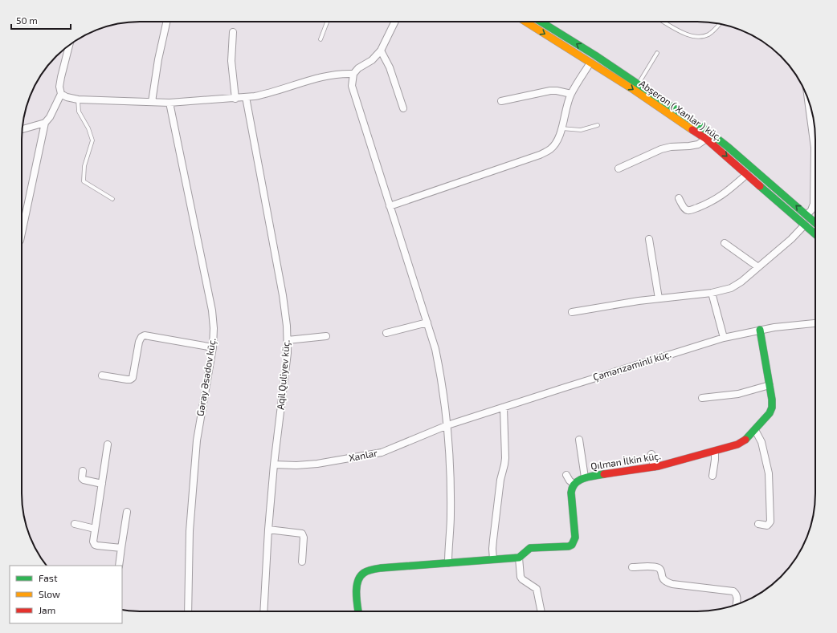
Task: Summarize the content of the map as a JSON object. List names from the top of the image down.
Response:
{
  "streets": {
    "main road": ["Abşeron ( Xanlar ) küç.", "Qılman İlkin küç."],
    "street": [
      "Çəmənzəminli küç.",
      "Aqil Quliyev küç.",
      "Gəray Əsədov küç.",
      "Xanlar"
    ]
  },
  "crossings": [
    ["Çəmənzəminli küç.", "Xanlar"],
    ["Çəmənzəminli küç.", "Qılman İlkin küç."],
    ["Aqil Quliyev küç.", "Xanlar"]
  ],
  "legend": ["Fast", "Slow", "Jam"],
  "scale_bar": "50 m"
}
